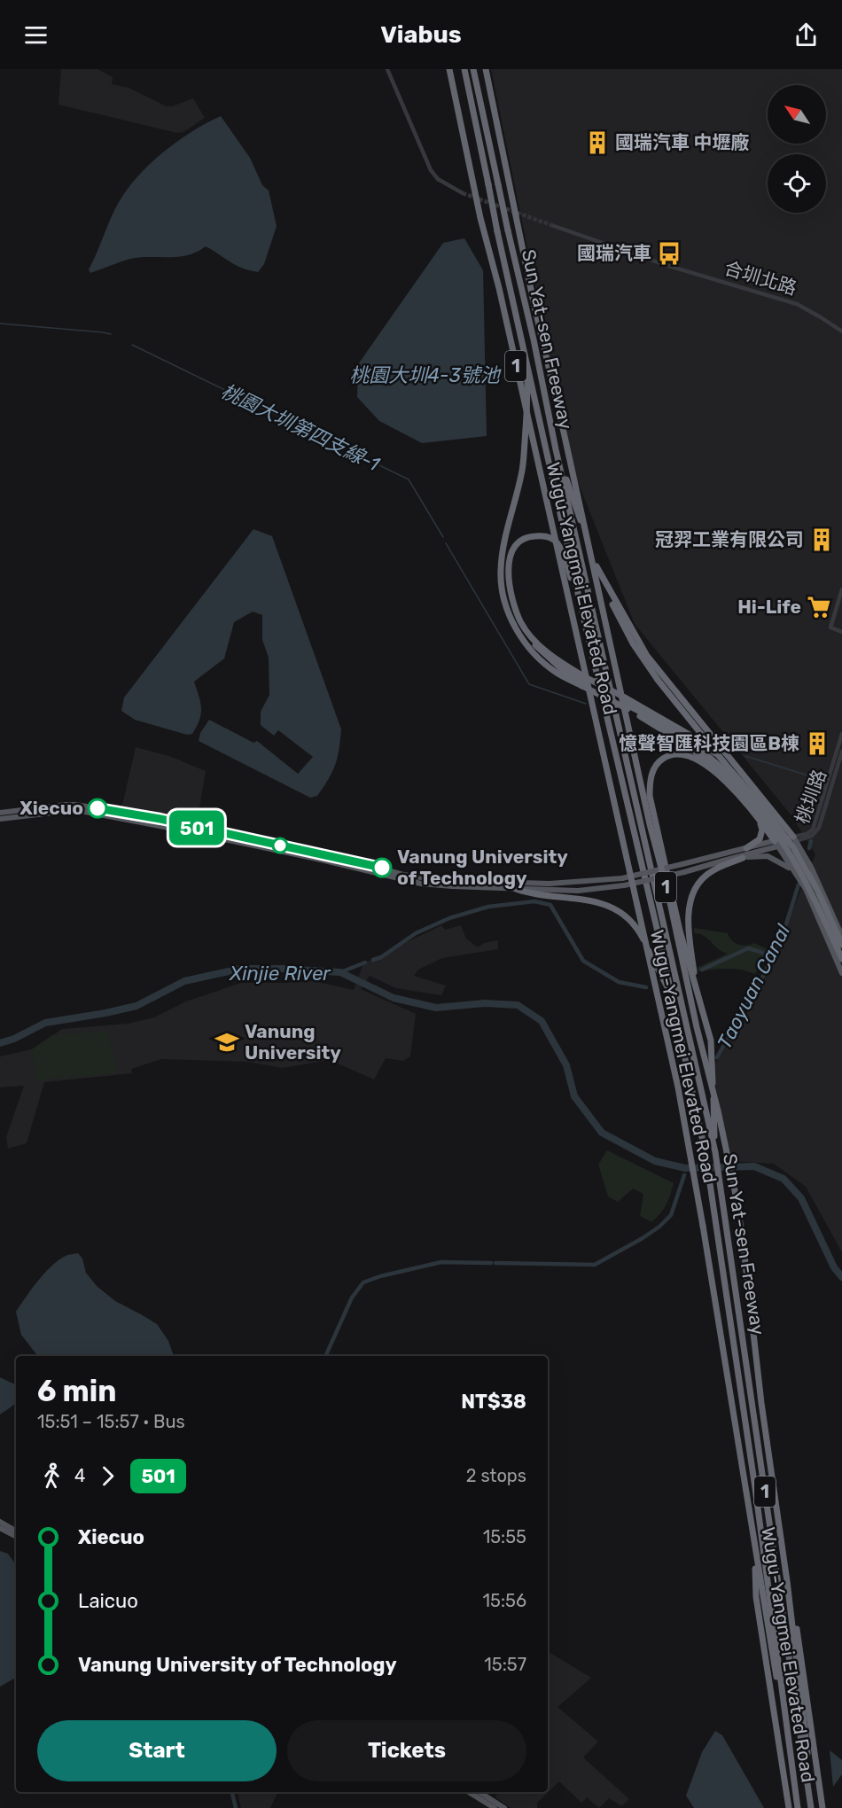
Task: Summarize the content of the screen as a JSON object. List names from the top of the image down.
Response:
{
  "streets": {
    "highway": ["Sun Yat-sen Freeway", "1", "Wugu-Yangmei Elevated Road"],
    "street": ["合圳北路", "桃圳路"]
  },
  "crossings": [
    ["Sun Yat-sen Freeway", "Wugu-Yangmei Elevated Road"]
  ],
  "water": [
    "桃園大圳4-3號池",
    "桃園大圳第四支線-1",
    "Xinjie River",
    "Taoyuan Canal"
  ],
  "places": {
    "building": ["國瑞汽車 中壢廠", "冠羿工業有限公司", "憶聲智匯科技園區B棟"],
    "bus stop": ["國瑞汽車"],
    "supermarket": ["Hi-Life"],
    "other": ["Xiecuo", "Vanung University of Technology"],
    "school or university": ["Vanung University"]
  },
  "lines": ["bus line 501"],
  "north": "top left",
  "page": {
    "header": "Viabus",
    "on_map": "501",
    "heading": ["6 min", "15:51 – 15:57 · Bus", "NT$38"],
    "legs": ["4", "501", "2 stops"],
    "list": [
      {
        "name": "Xiecuo",
        "value": "15:55"
      },
      {
        "name": "Laicuo",
        "value": "15:56"
      },
      {
        "name": "Vanung University of Technology",
        "value": "15:57"
      }
    ],
    "buttons": ["Start", "Tickets"]
  }
}
